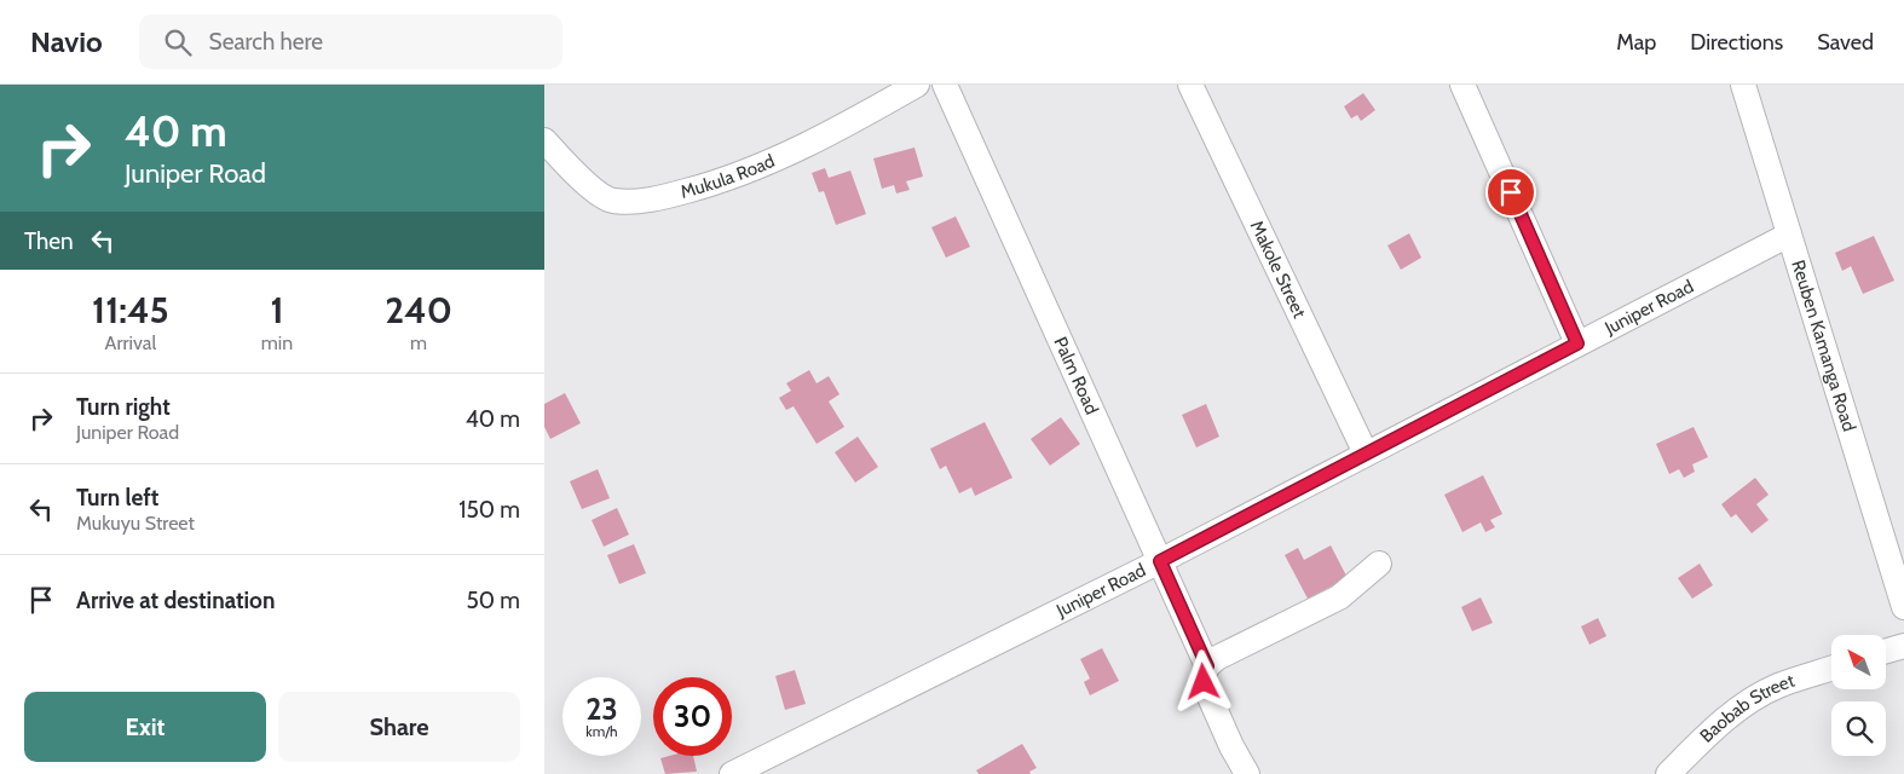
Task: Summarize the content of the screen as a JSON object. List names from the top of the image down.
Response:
{
  "streets": {
    "street": [
      "Mukula Road",
      "Makole Street",
      "Juniper Road",
      "Reuben Kamanga Road",
      "Palm Road",
      "Baobab Street"
    ]
  },
  "crossings": [
    ["Makole Street", "Juniper Road"],
    ["Juniper Road", "Reuben Kamanga Road"],
    ["Juniper Road", "Palm Road"]
  ],
  "north": "top left",
  "page": {
    "header": "Navio",
    "search": "Search here",
    "nav": ["Map", "Directions", "Saved"],
    "turn": ["40 m", "Juniper Road"],
    "then": "Then",
    "eta": [
      "11:45",
      "Arrival",
      "1",
      "min",
      "240",
      "m"
    ],
    "list": [
      {
        "name": "Turn right",
        "note": "Juniper Road",
        "value": "40 m"
      },
      {
        "name": "Turn left",
        "note": "Mukuyu Street",
        "value": "150 m"
      },
      {
        "name": "Arrive at destination",
        "value": "50 m"
      }
    ],
    "speed": "23 km/h",
    "limit": "30",
    "buttons": ["Exit", "Share"]
  }
}
